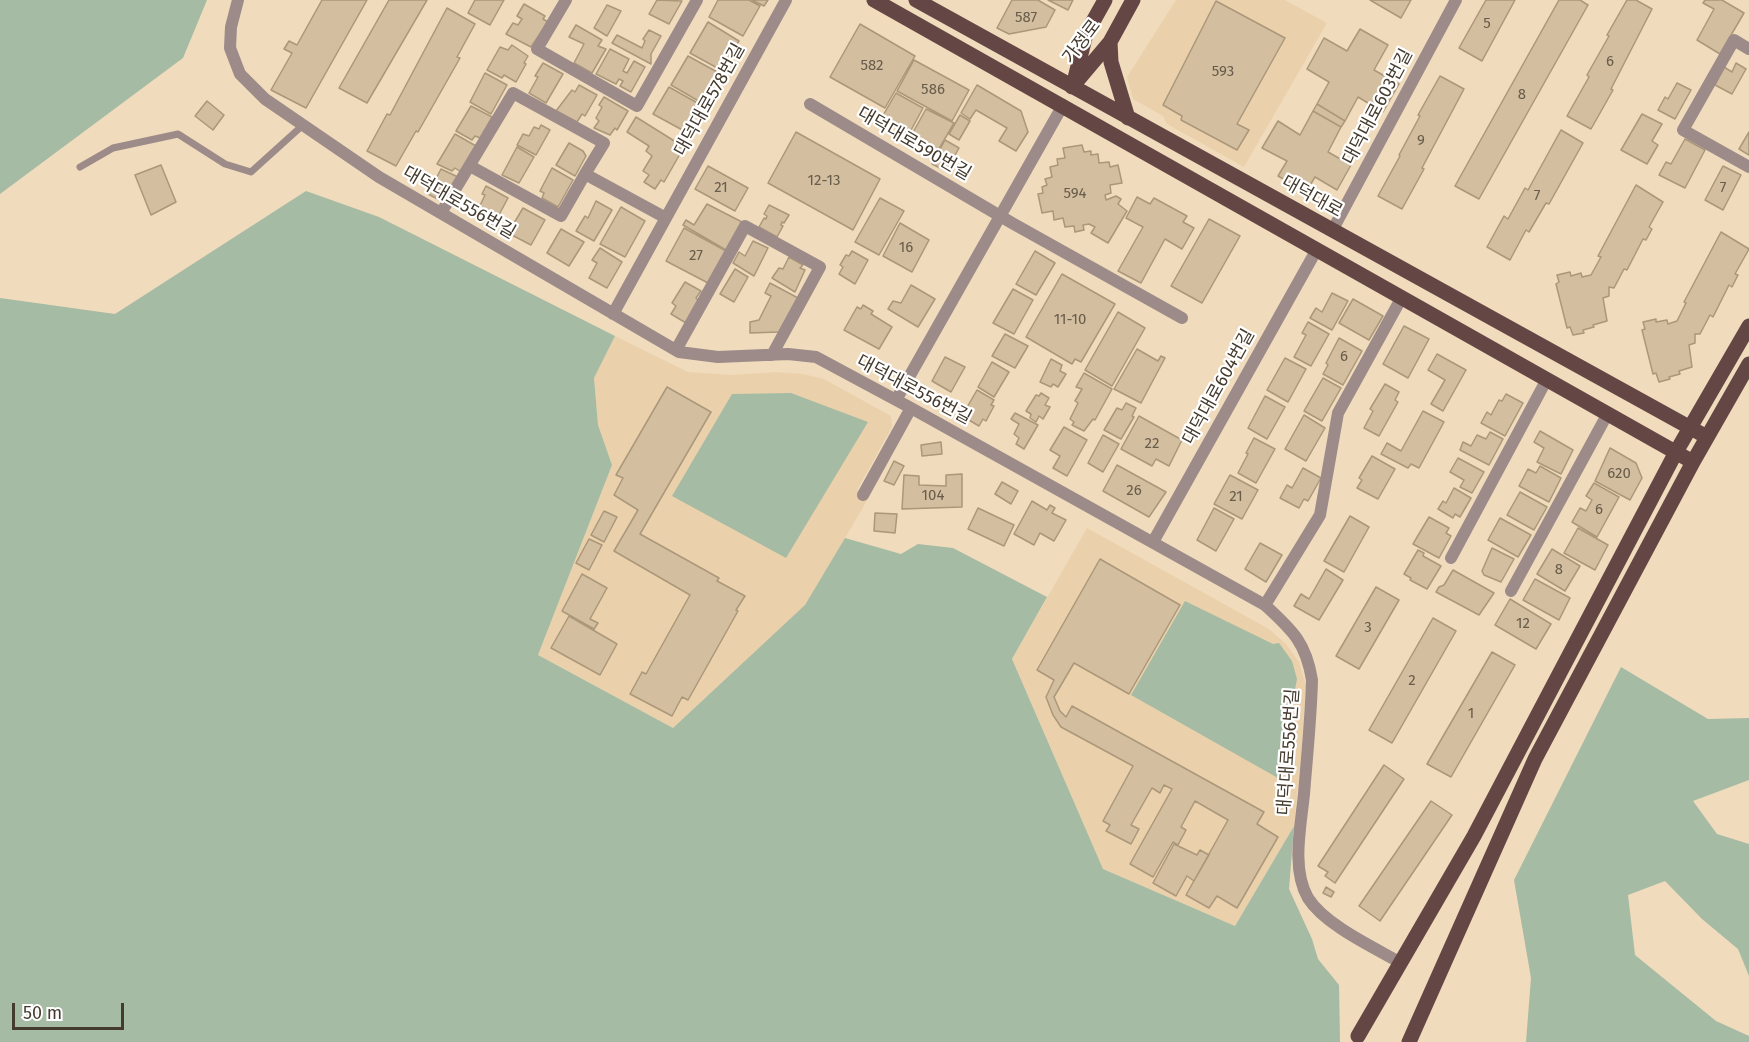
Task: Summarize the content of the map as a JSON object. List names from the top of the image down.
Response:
{
  "streets": {
    "main road": ["가정로", "대덕대로"],
    "street": [
      "대덕대로578번길",
      "대덕대로603번길",
      "대덕대로590번길",
      "대덕대로556번길",
      "대덕대로604번길"
    ]
  },
  "crossings": [
    ["가정로", "대덕대로"],
    ["대덕대로578번길", "대덕대로556번길"],
    ["대덕대로603번길", "대덕대로"],
    ["대덕대로556번길", "대덕대로604번길"]
  ],
  "house_numbers": [
    "587",
    "5",
    "6",
    "582",
    "593",
    "586",
    "8",
    "9",
    "12-13",
    "21",
    "7",
    "594",
    "7",
    "16",
    "27",
    "11-10",
    "6",
    "22",
    "620",
    "26",
    "104",
    "21",
    "6",
    "8",
    "12",
    "3",
    "2",
    "1"
  ],
  "scale_bar": "50 m"
}
